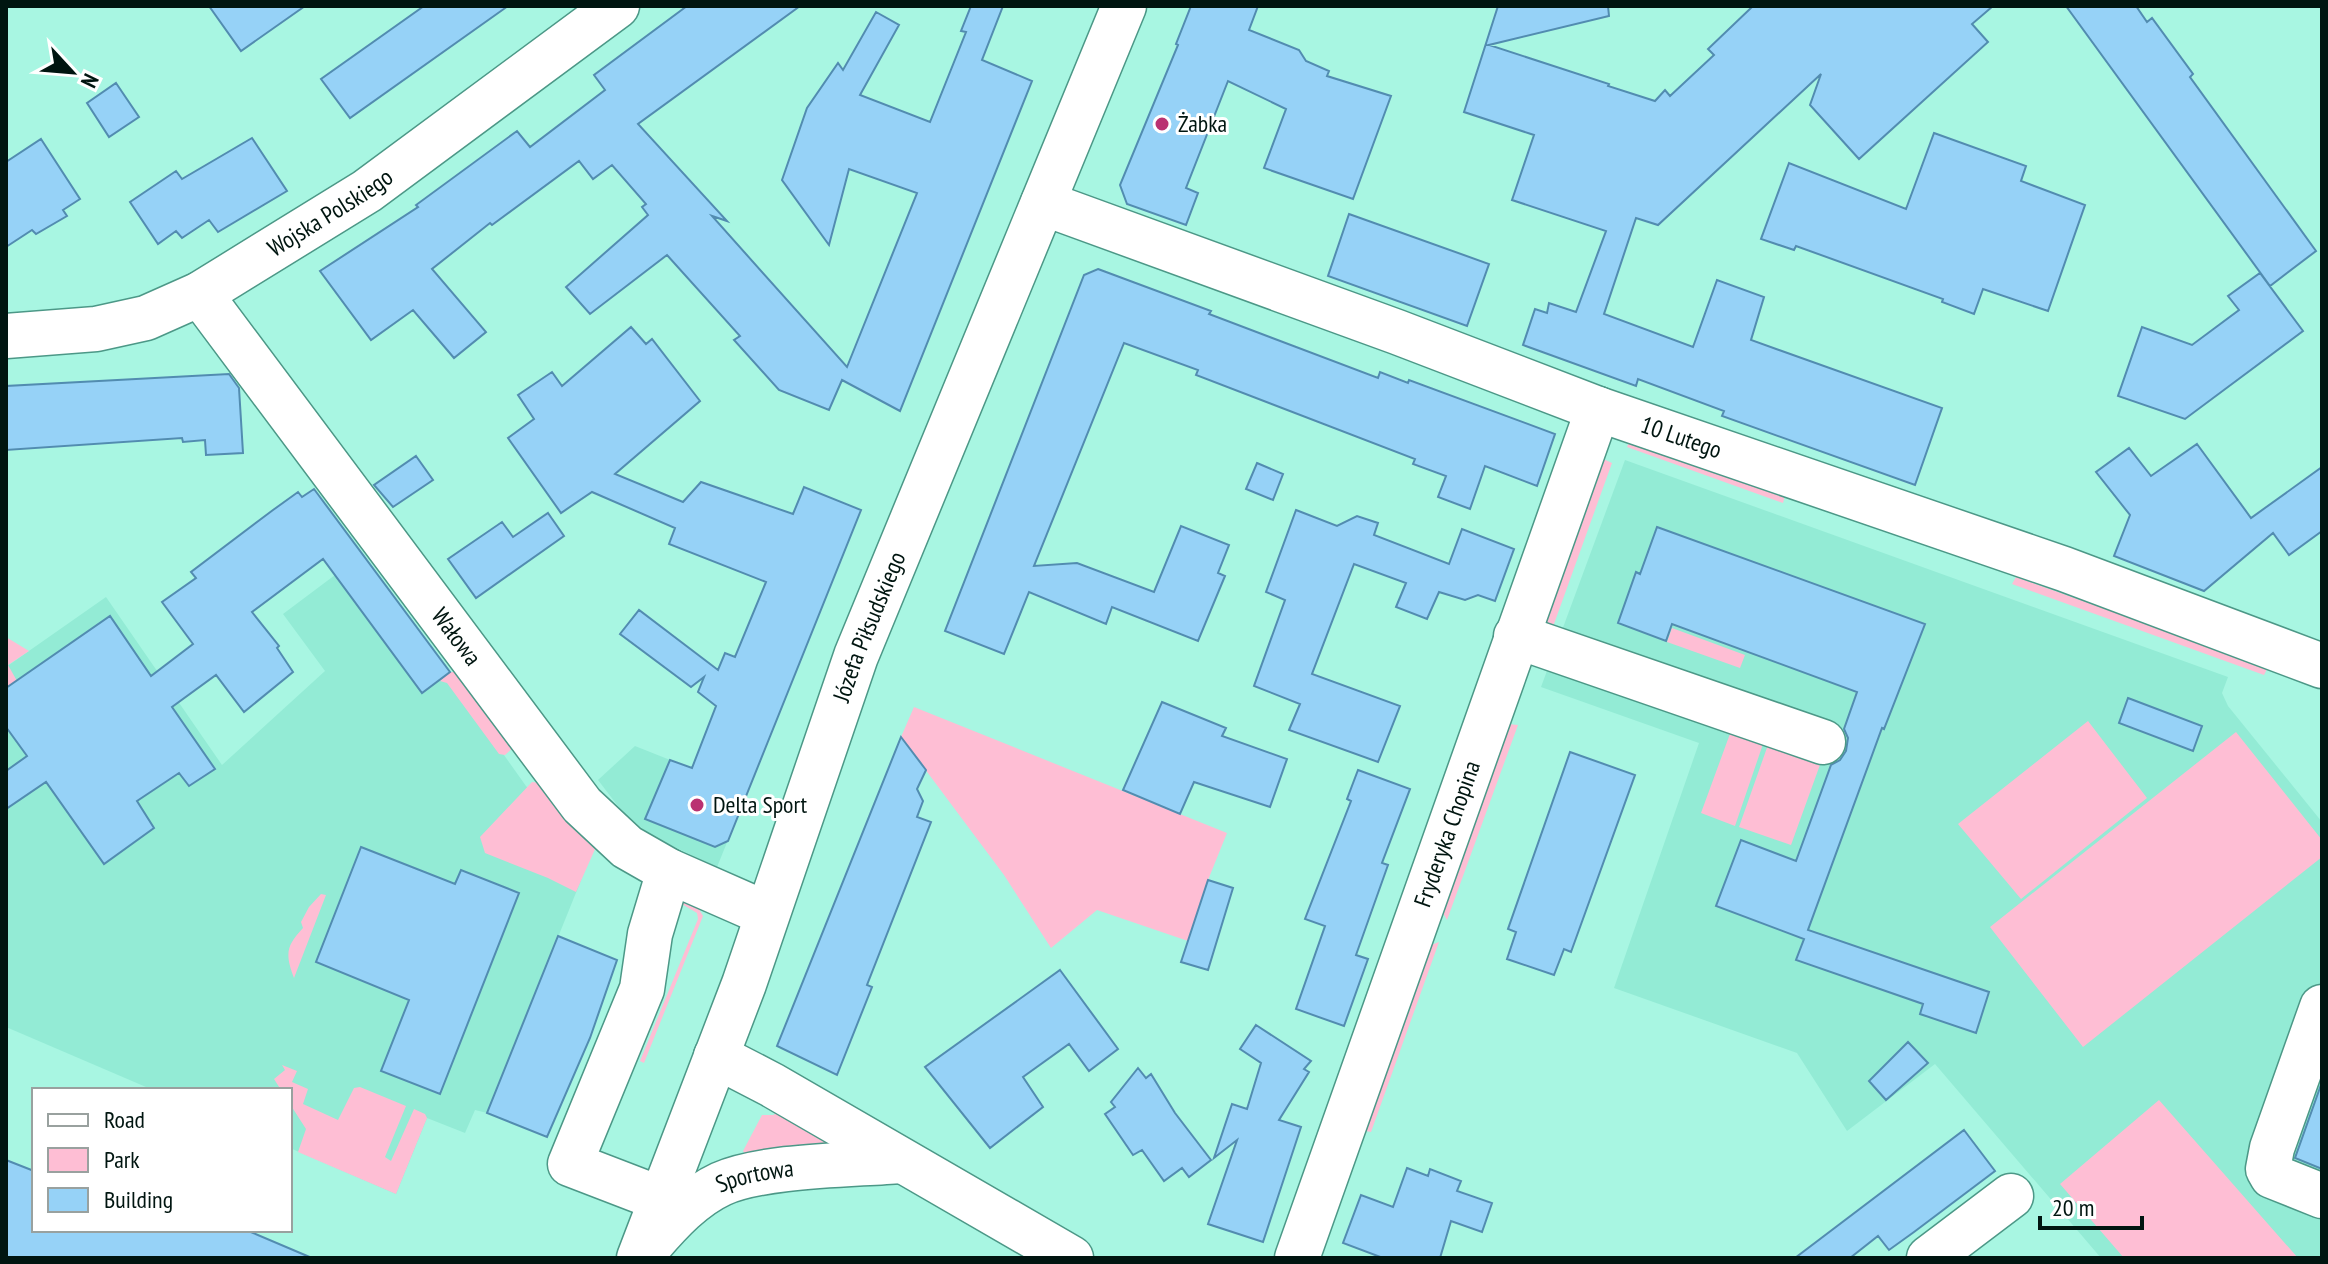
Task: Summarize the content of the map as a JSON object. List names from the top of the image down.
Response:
{
  "streets": {
    "street": [
      "Wojska Polskiego",
      "10 Lutego",
      "Józefa Piłsudskiego",
      "Wałowa",
      "Fryderyka Chopina",
      "Sportowa"
    ]
  },
  "crossings": [
    ["Wojska Polskiego", "Wałowa"],
    ["10 Lutego", "Józefa Piłsudskiego"],
    ["10 Lutego", "Fryderyka Chopina"],
    ["Józefa Piłsudskiego", "Wałowa"],
    ["Józefa Piłsudskiego", "Sportowa"]
  ],
  "places": ["Żabka", "Delta Sport"],
  "legend": ["Road", "Park", "Building"],
  "scale_bar": "20 m",
  "north": "bottom right"
}
